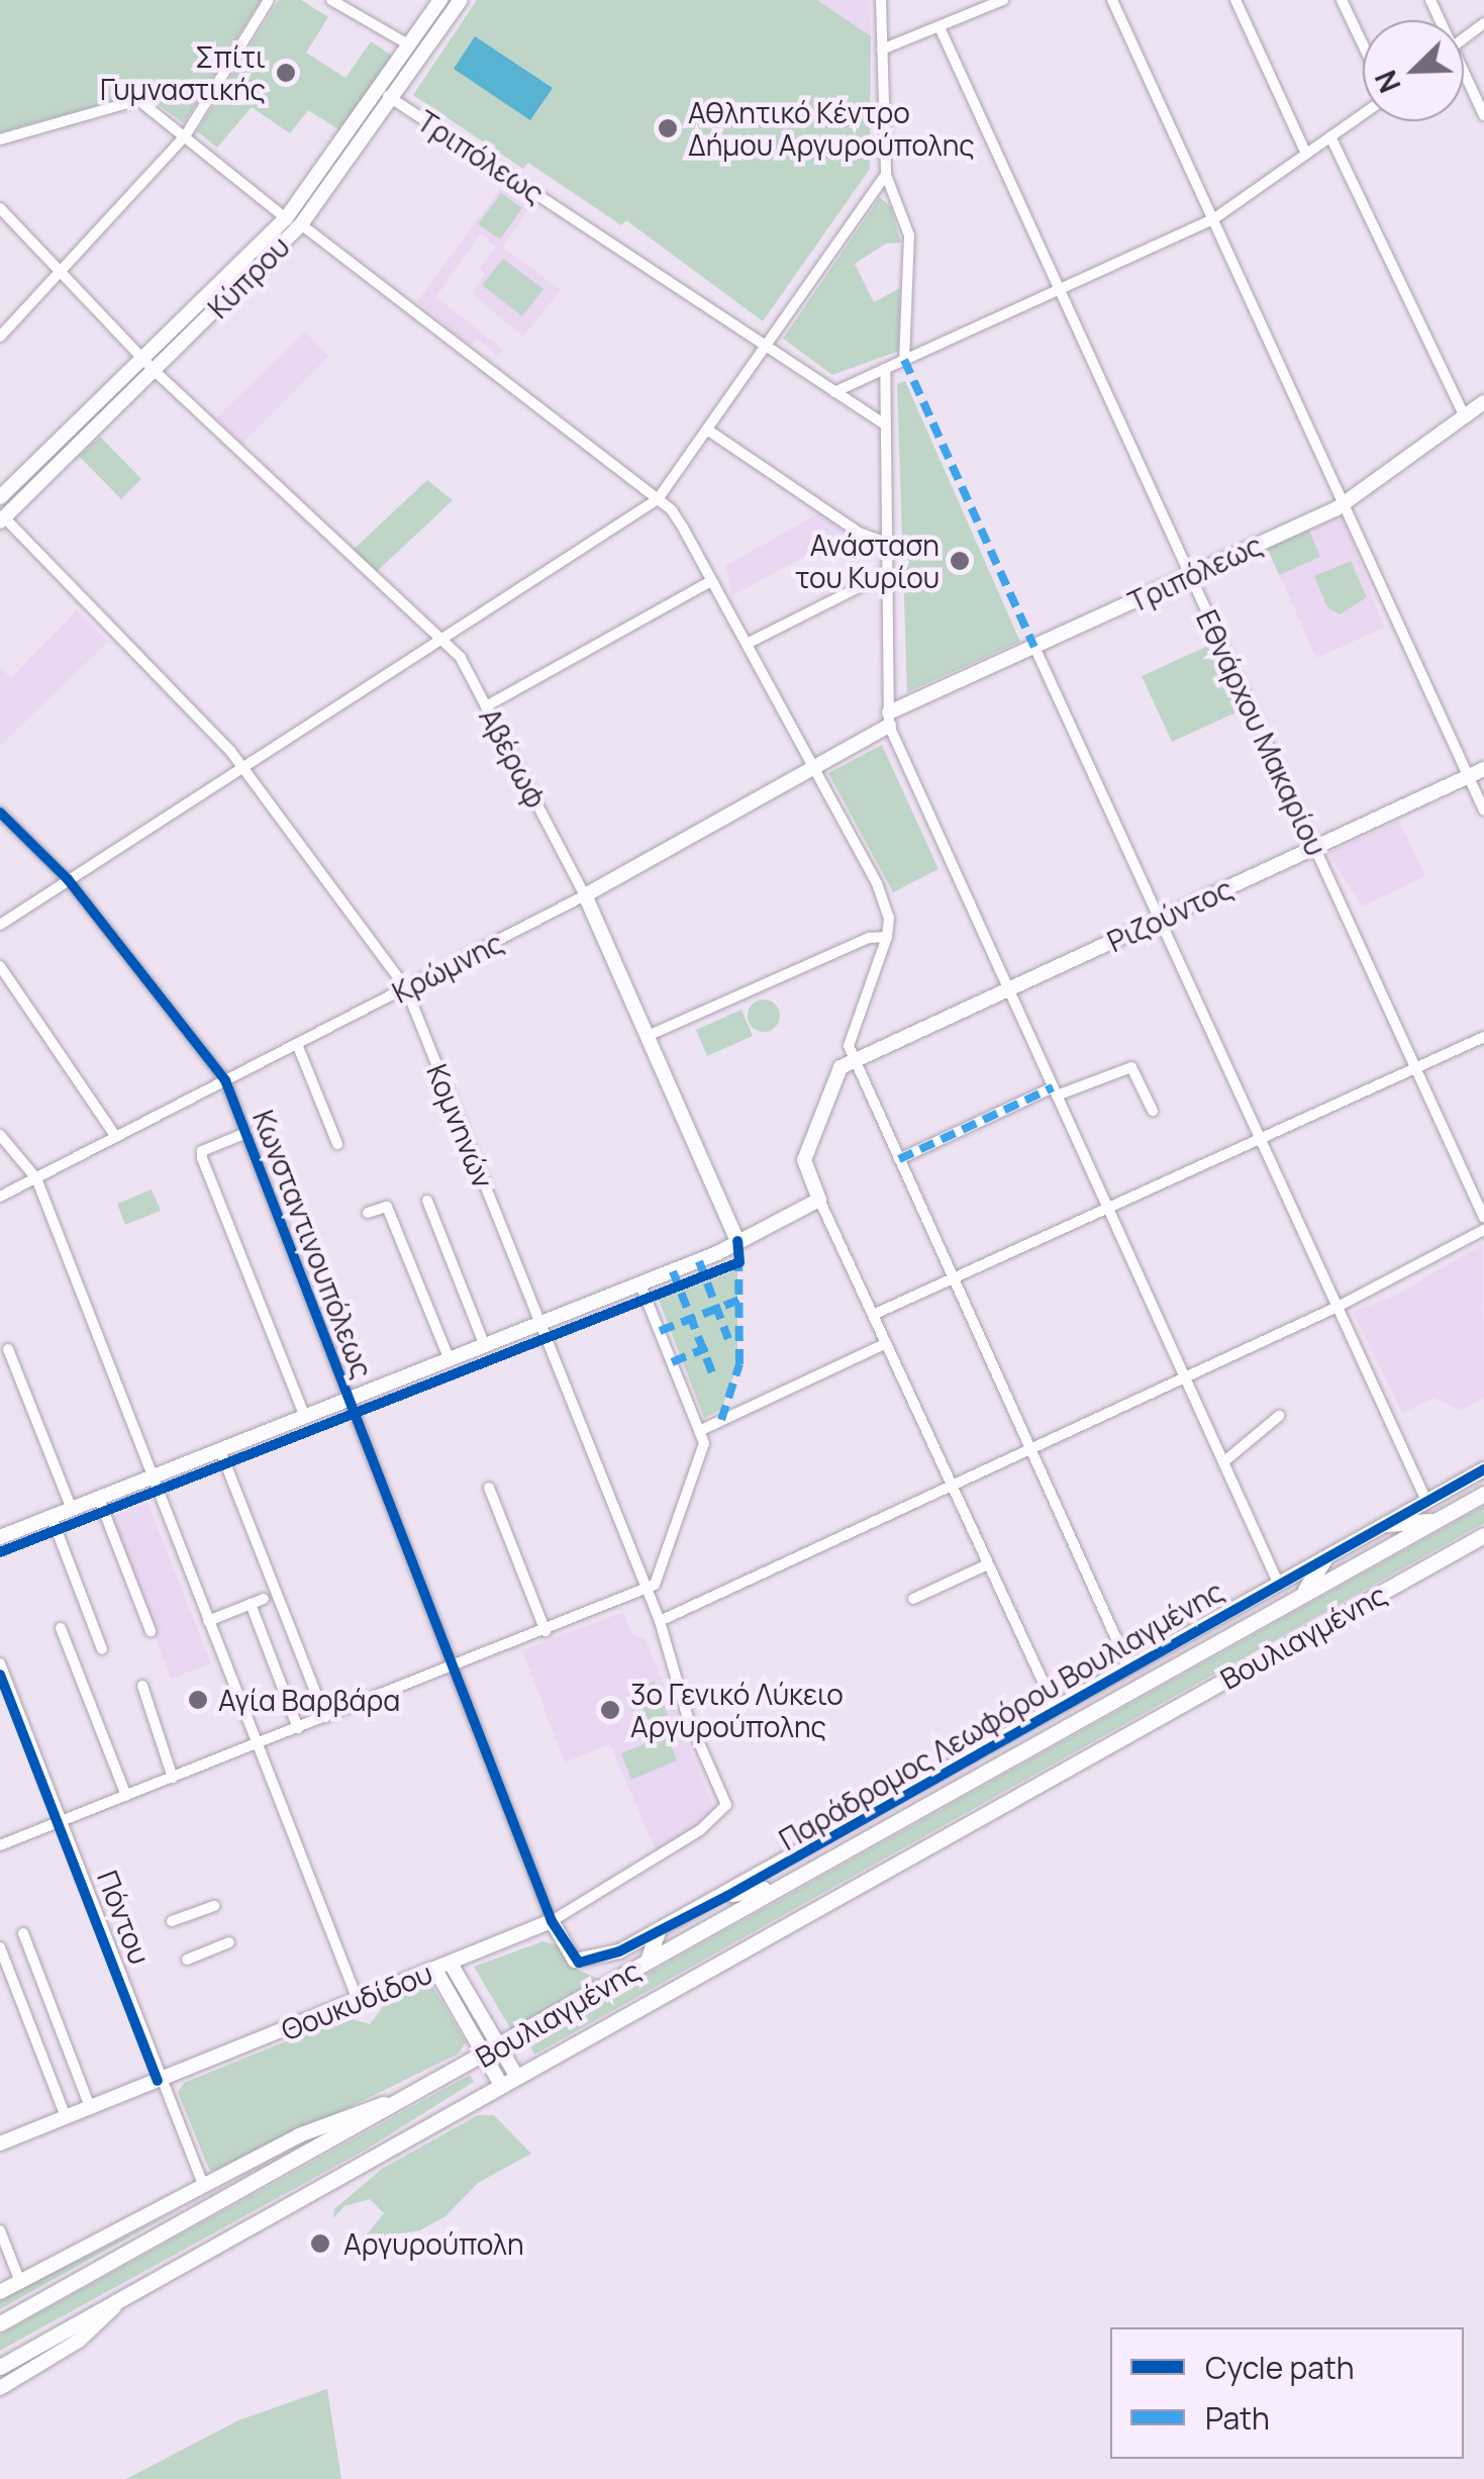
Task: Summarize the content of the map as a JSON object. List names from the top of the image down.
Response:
{
  "streets": {
    "main road": ["Βουλιαγμένης"],
    "street": [
      "Τριπόλεως",
      "Κύπρου",
      "Εθνάρχου Μακαρίου",
      "Αβέρωφ",
      "Ριζούντος",
      "Κρώμνης",
      "Κομνηνών",
      "Κωνσταντινουπόλεως",
      "Παράδρομος Λεωφόρου Βουλιαγμένης",
      "Πόντου",
      "Θουκυδίδου"
    ]
  },
  "crossings": [
    ["Τριπόλεως", "Κύπρου"],
    ["Τριπόλεως", "Εθνάρχου Μακαρίου"],
    ["Τριπόλεως", "Κρώμνης"],
    ["Κύπρου", "Αβέρωφ"],
    ["Κύπρου", "Κομνηνών"],
    ["Εθνάρχου Μακαρίου", "Ριζούντος"],
    ["Αβέρωφ", "Κρώμνης"],
    ["Κρώμνης", "Κομνηνών"],
    ["Κρώμνης", "Κωνσταντινουπόλεως"],
    ["Κομνηνών", "Θουκυδίδου"],
    ["Κωνσταντινουπόλεως", "Παράδρομος Λεωφόρου Βουλιαγμένης"],
    ["Κωνσταντινουπόλεως", "Θουκυδίδου"],
    ["Παράδρομος Λεωφόρου Βουλιαγμένης", "Θουκυδίδου"],
    ["Πόντου", "Θουκυδίδου"]
  ],
  "places": [
    "Σπίτι Γυμναστικής",
    "Αθλητικό Κέντρο Δήμου Αργυρούπολης",
    "Ανάσταση του Κυρίου",
    "Αγία Βαρβάρα",
    "3ο Γενικό Λύκειο Αργυρούπολης",
    "Αργυρούπολη"
  ],
  "legend": ["Cycle path", "Path"],
  "north": "bottom left"
}
